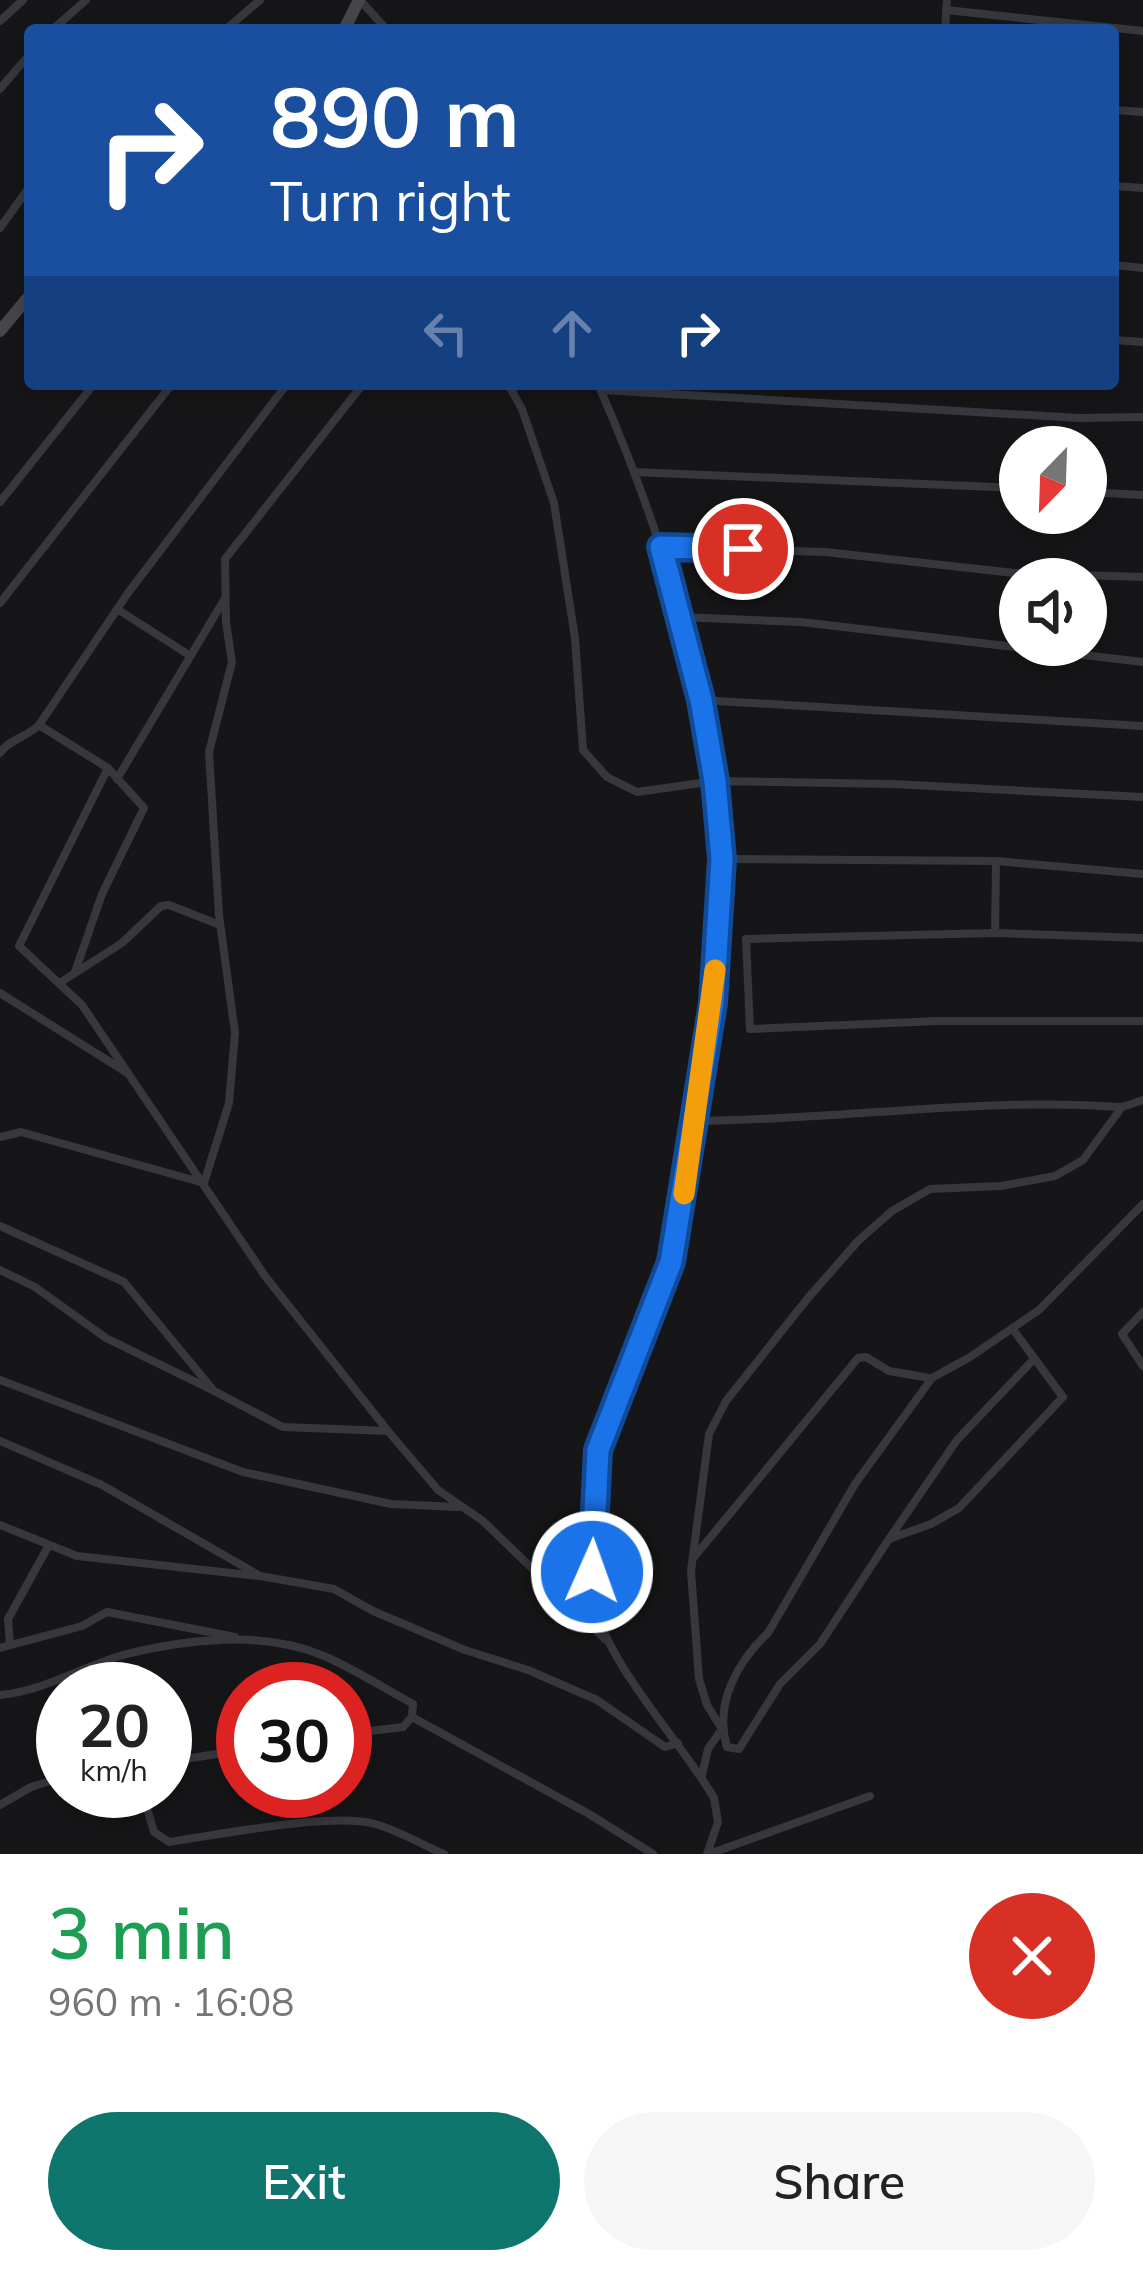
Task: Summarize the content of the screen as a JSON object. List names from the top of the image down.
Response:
{
  "north": "bottom left",
  "page": {
    "turn": ["890 m", "Turn right"],
    "speed": "20 km/h",
    "limit": "30",
    "heading": ["3 min", "960 m · 16:08"],
    "buttons": ["Exit", "Share"]
  }
}
